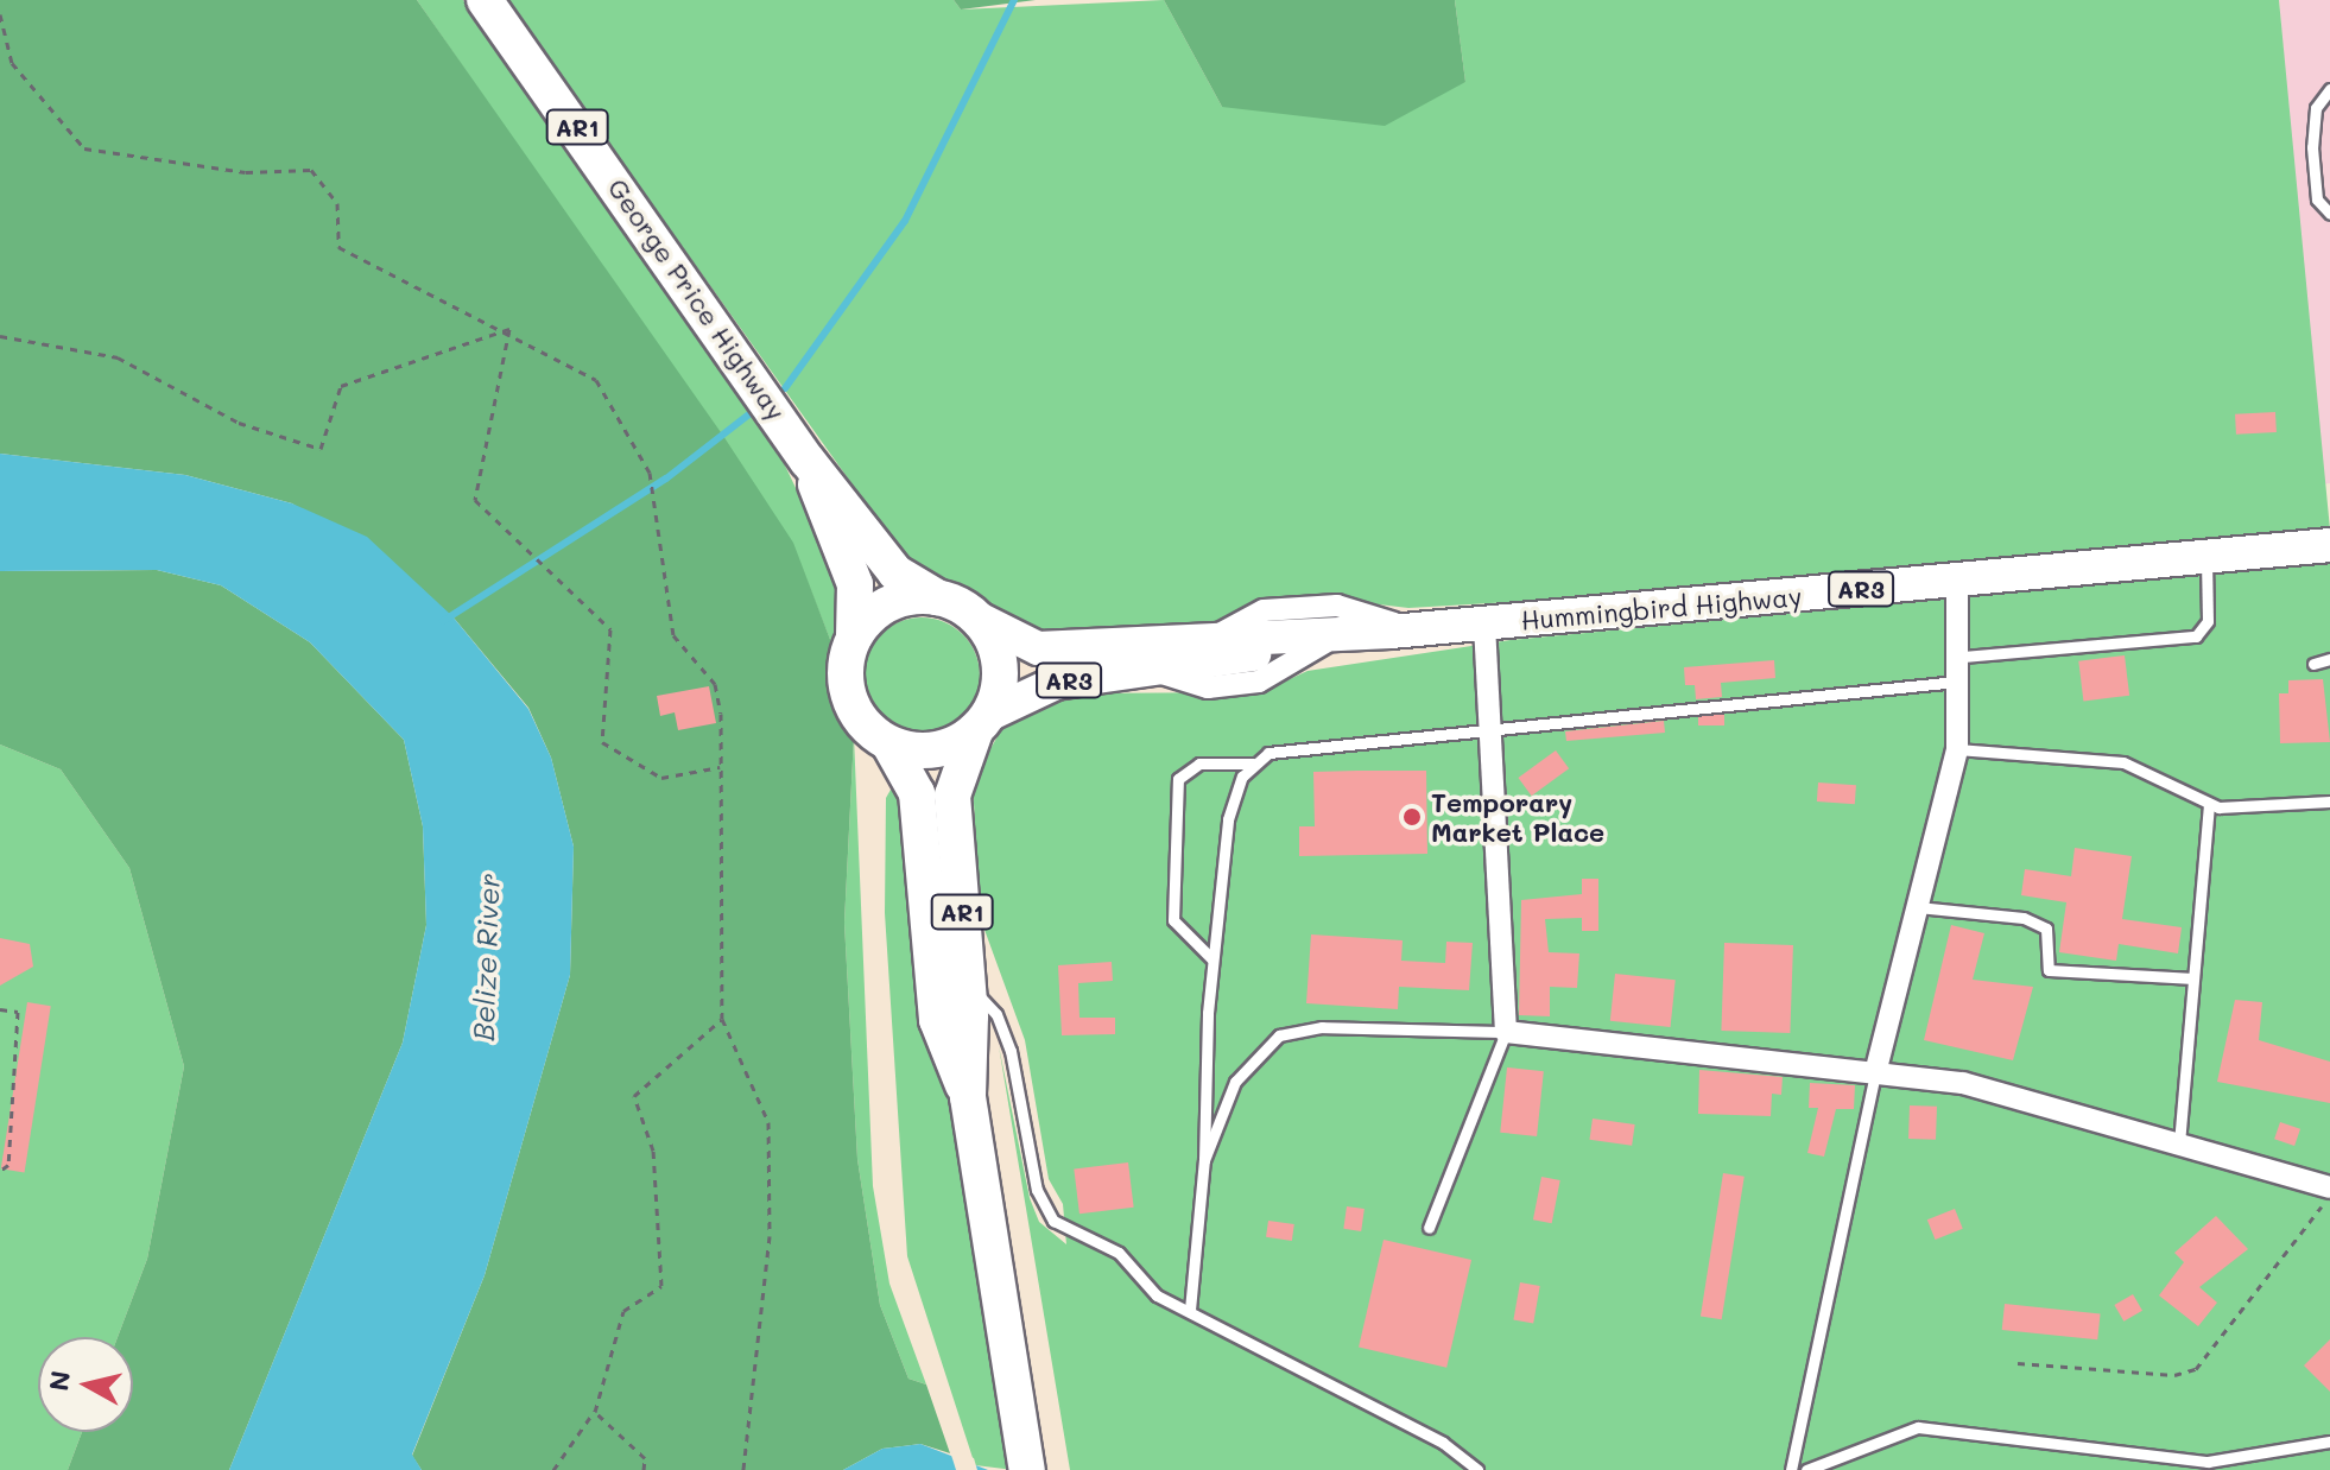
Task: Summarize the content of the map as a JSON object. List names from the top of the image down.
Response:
{
  "streets": {
    "highway": ["AR1", "George Price Highway"],
    "main road": ["AR3", "Hummingbird Highway"]
  },
  "crossings": [
    ["AR1", "George Price Highway"],
    ["AR1", "Hummingbird Highway"],
    ["George Price Highway", "Hummingbird Highway"]
  ],
  "water": ["Belize River"],
  "places": ["Temporary Market Place"],
  "north": "left"
}
